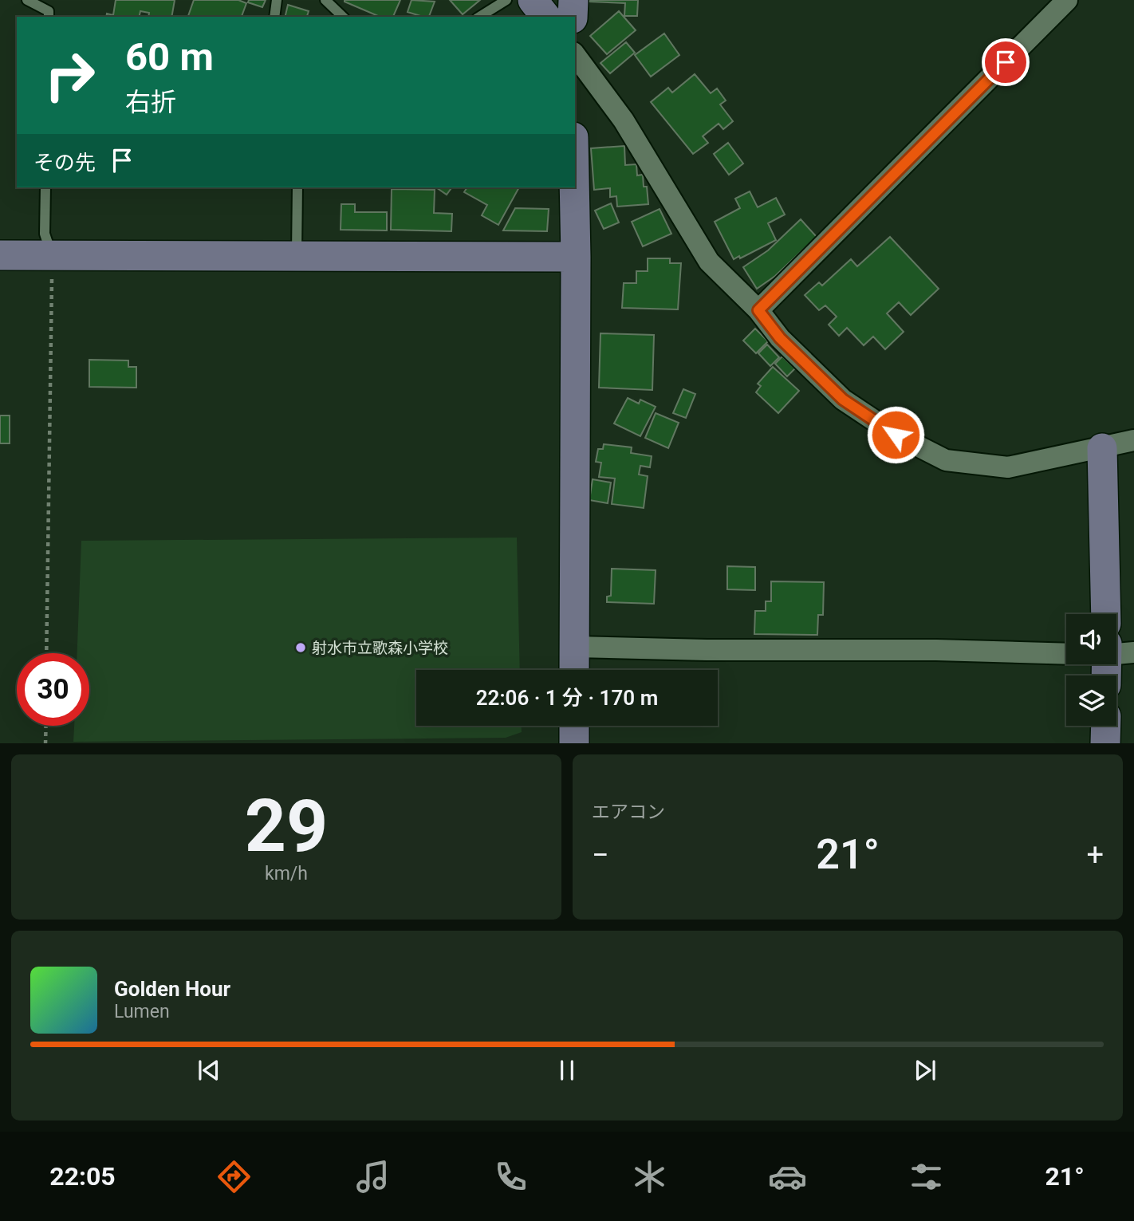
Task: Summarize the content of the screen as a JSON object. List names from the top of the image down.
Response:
{
  "places": ["射水市立歌森小学校"],
  "page": {
    "turn": ["60 m", "右折"],
    "then": "その先",
    "limit": "30",
    "trip": "22:06 · 1 分 · 170 m",
    "tile": [
      ["29", "km/h"],
      "エアコン"
    ],
    "heat": ["−", "21°", "+"],
    "song": ["Golden Hour", "Lumen"],
    "tabs": ["22:05", "21°"]
  }
}
